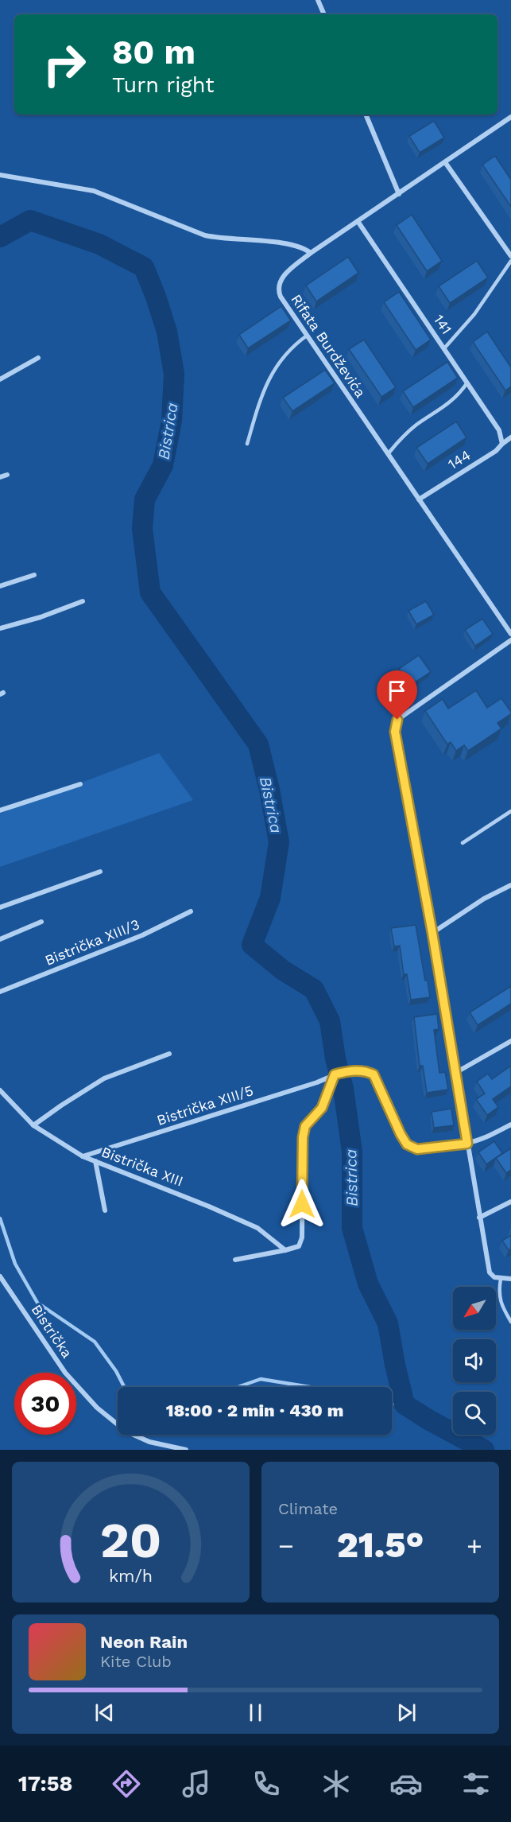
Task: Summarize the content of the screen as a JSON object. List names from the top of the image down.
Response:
{
  "streets": {
    "street": [
      "141",
      "Rifata Burdževića",
      "144",
      "Bistrička XIII/3",
      "Bistrička XIII/5",
      "Bistrička XIII",
      "Bistrička"
    ]
  },
  "crossings": [
    ["141", "Rifata Burdževića"],
    ["141", "144"],
    ["Rifata Burdževića", "144"],
    ["Bistrička XIII/5", "Bistrička XIII"]
  ],
  "water": ["Bistrica"],
  "north": "bottom left",
  "page": {
    "turn": ["80 m", "Turn right"],
    "limit": "30",
    "trip": "18:00 · 2 min · 430 m",
    "tile": "Climate",
    "heat": ["−", "21.5°", "+"],
    "song": ["Neon Rain", "Kite Club"],
    "tabs": "17:58",
    "gauge": ["20", "km/h"]
  }
}
